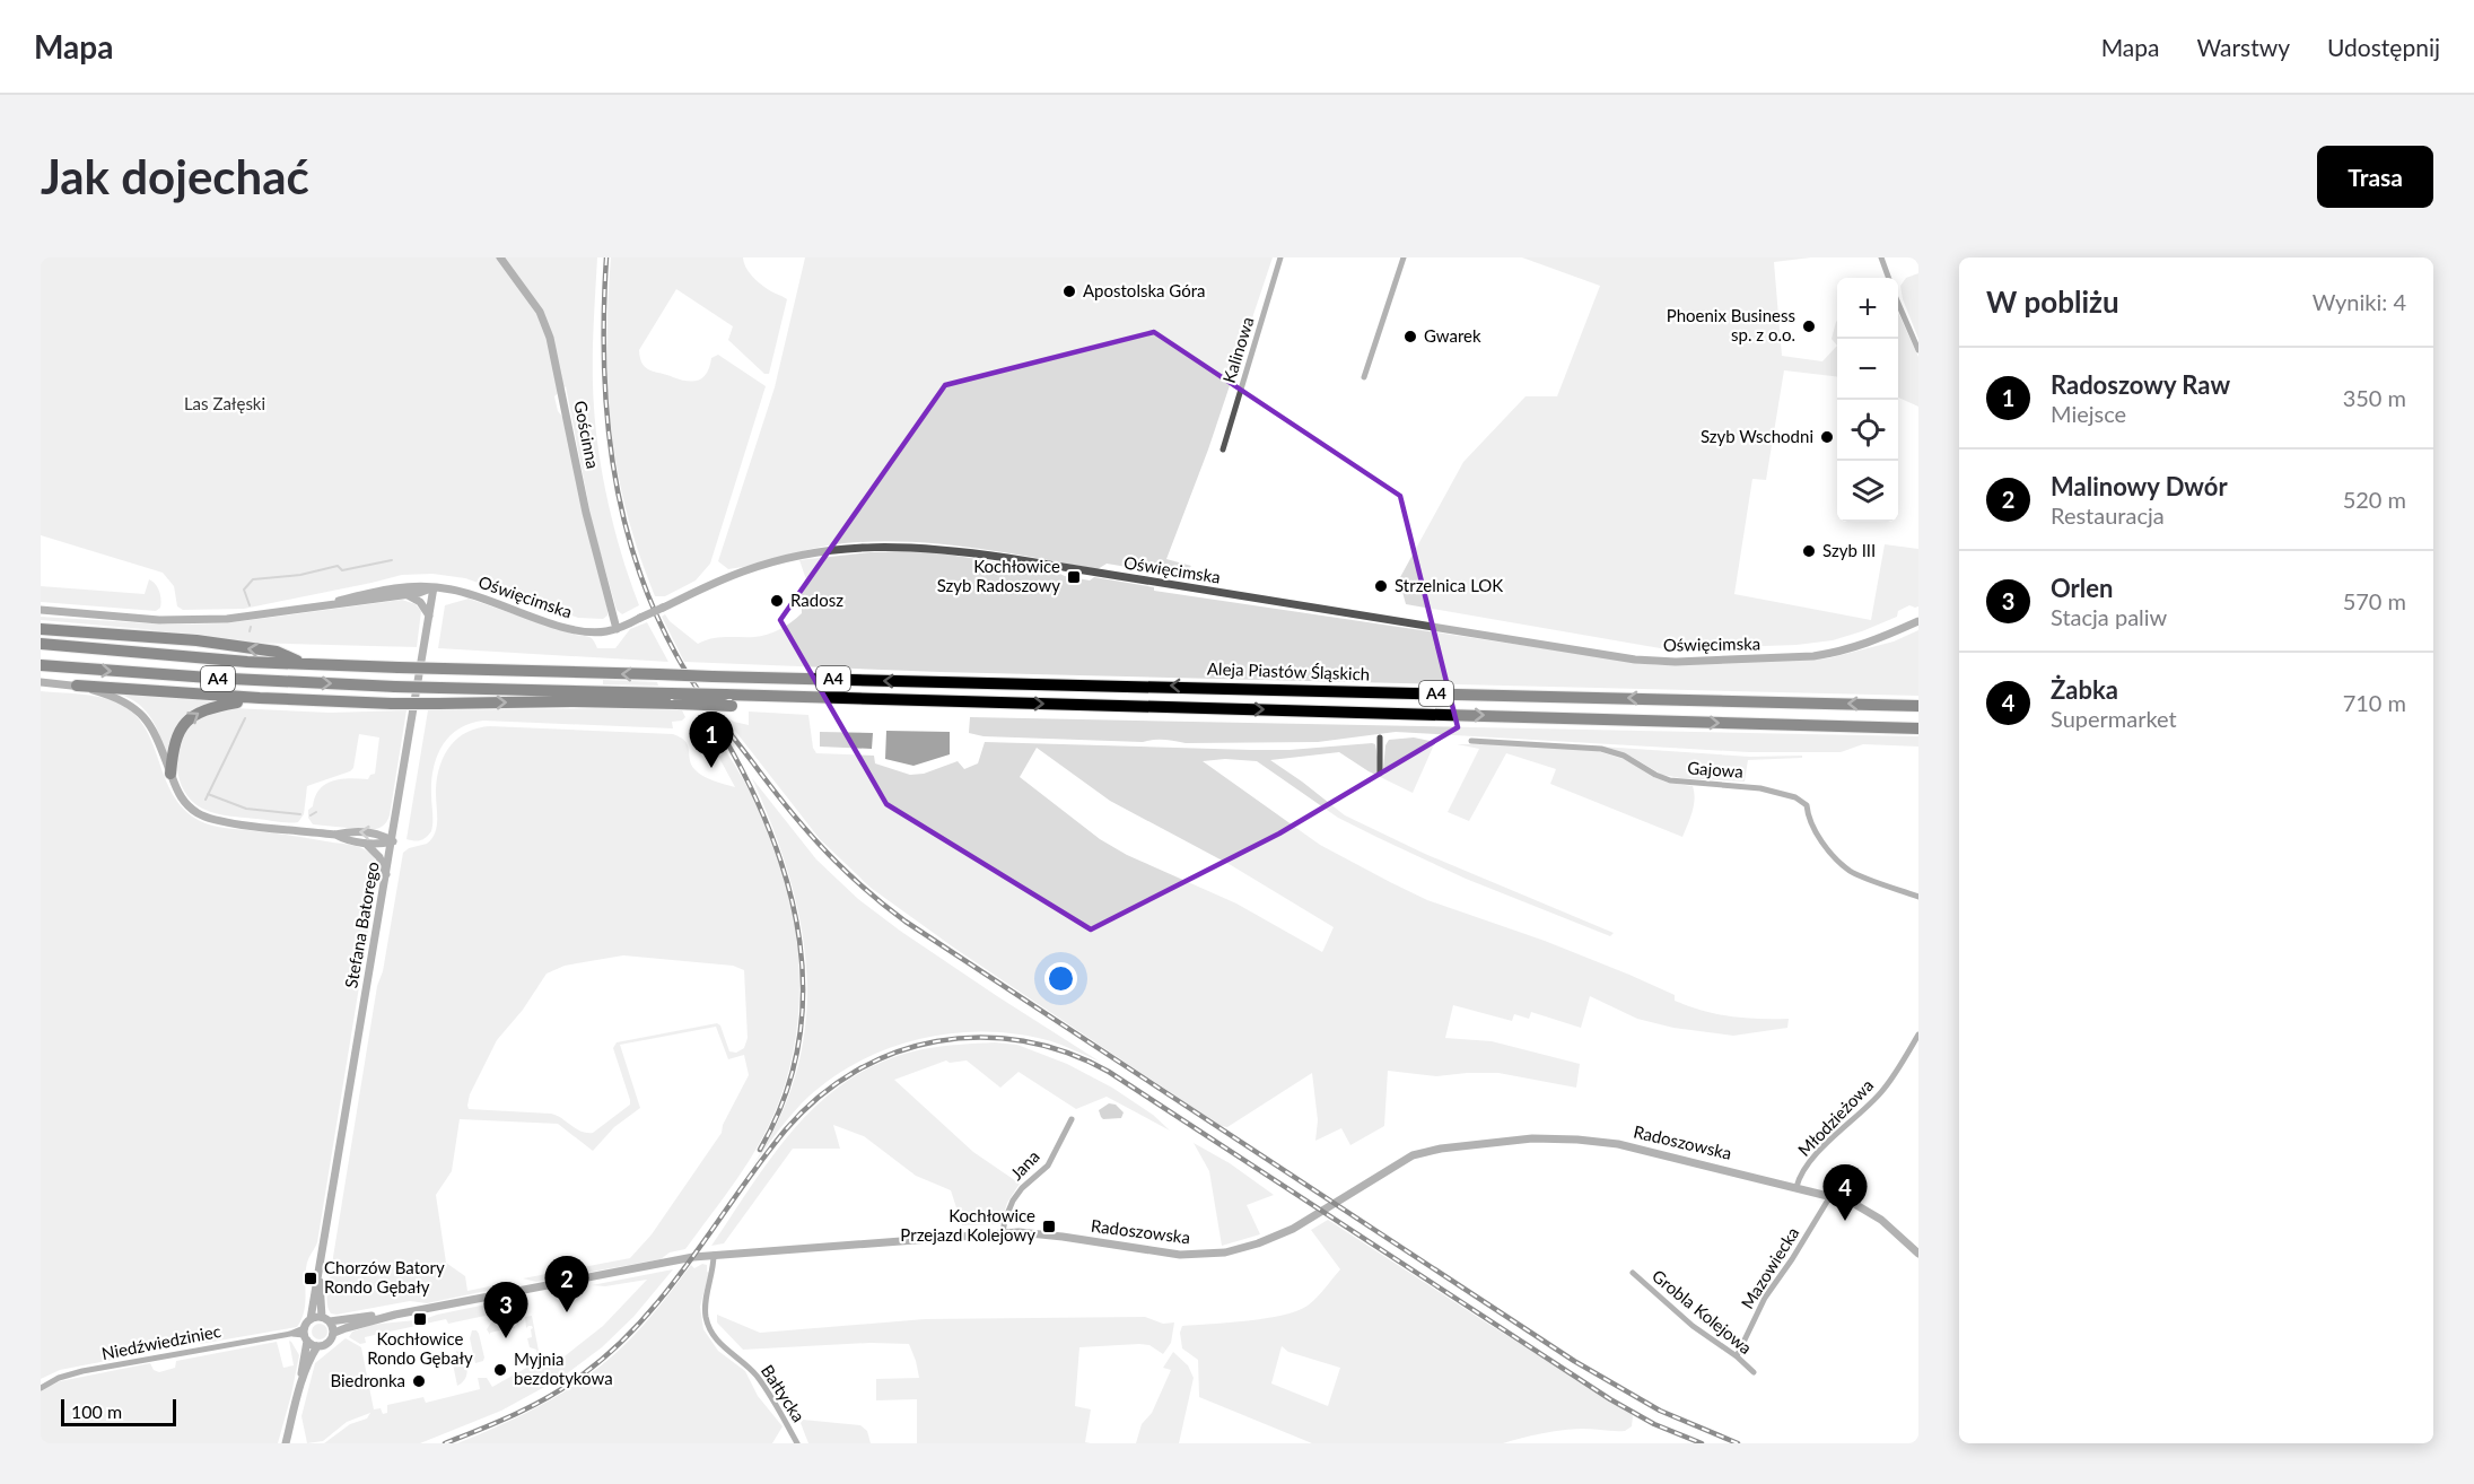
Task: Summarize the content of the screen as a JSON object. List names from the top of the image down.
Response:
{
  "streets": {
    "highway": ["Aleja Piastów Śląskich", "A4"],
    "street": [
      "Kalinowa",
      "Gościnna",
      "Oświęcimska",
      "Gajowa",
      "Stefana Batorego",
      "Młodzieżowa",
      "Radoszowska",
      "Jana",
      "Mazowiecka",
      "Grobla Kolejowa",
      "Niedźwiedziniec",
      "Bałtycka"
    ]
  },
  "crossings": [
    ["Gościnna", "Oświęcimska"],
    ["Oświęcimska", "Stefana Batorego"],
    ["Aleja Piastów Śląskich", "A4"],
    ["Stefana Batorego", "Radoszowska"],
    ["Stefana Batorego", "Niedźwiedziniec"],
    ["Młodzieżowa", "Radoszowska"],
    ["Radoszowska", "Jana"],
    ["Radoszowska", "Mazowiecka"],
    ["Radoszowska", "Niedźwiedziniec"],
    ["Radoszowska", "Bałtycka"],
    ["Mazowiecka", "Grobla Kolejowa"]
  ],
  "parks": ["Las Załęski"],
  "places": {
    "other": [
      "Apostolska Góra",
      "Phoenix Business sp. z o.o.",
      "Gwarek",
      "Szyb Wschodni",
      "Szyb III",
      "Strzelnica LOK",
      "Radosz",
      "Myjnia bezdotykowa",
      "Biedronka"
    ],
    "transit": [
      "Kochłowice Szyb Radoszowy",
      "Kochłowice Przejazd Kolejowy",
      "Chorzów Batory Rondo Gębały",
      "Kochłowice Rondo Gębały"
    ]
  },
  "scale_bar": "100 m",
  "page": {
    "header": "Mapa",
    "nav": ["Mapa", "Warstwy", "Udostępnij"],
    "buttons": "Trasa",
    "title": "Jak dojechać",
    "heading": ["W pobliżu", "Wyniki: 4"],
    "map_buttons": ["+", "−"],
    "list": [
      {
        "mark": "1",
        "name": "Radoszowy Raw",
        "note": "Miejsce",
        "value": "350 m"
      },
      {
        "mark": "2",
        "name": "Malinowy Dwór",
        "note": "Restauracja",
        "value": "520 m"
      },
      {
        "mark": "3",
        "name": "Orlen",
        "note": "Stacja paliw",
        "value": "570 m"
      },
      {
        "mark": "4",
        "name": "Żabka",
        "note": "Supermarket",
        "value": "710 m"
      }
    ],
    "pins": [
      "1",
      "4",
      "2",
      "3"
    ],
    "scale": "100 m"
  }
}
